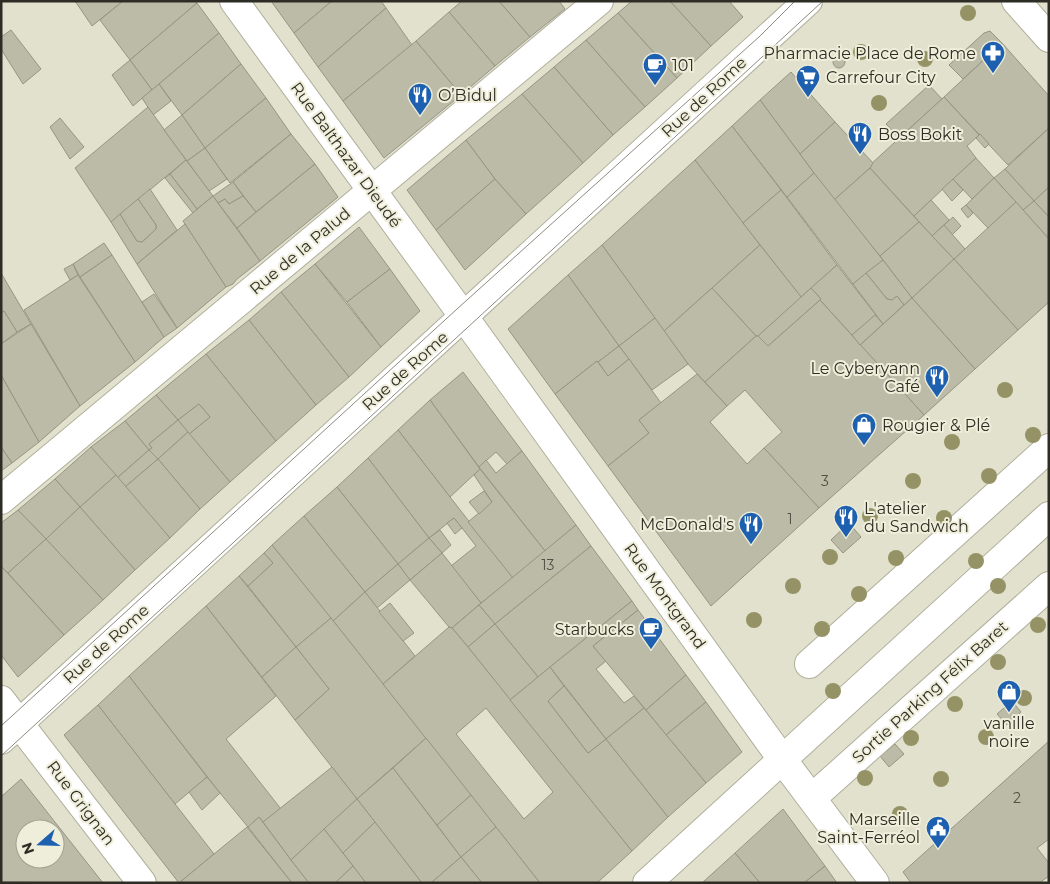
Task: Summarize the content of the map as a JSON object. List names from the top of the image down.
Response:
{
  "streets": {
    "street": [
      "Rue de Rome",
      "Rue Balthazar Dieudé",
      "Rue de la Palud",
      "Rue Montgrand",
      "Sortie Parking Félix Baret",
      "Rue Grignan"
    ]
  },
  "crossings": [
    ["Rue de Rome", "Rue Balthazar Dieudé"],
    ["Rue de Rome", "Rue Montgrand"],
    ["Rue de Rome", "Rue Grignan"],
    ["Rue Balthazar Dieudé", "Rue de la Palud"],
    ["Rue Balthazar Dieudé", "Rue Montgrand"],
    ["Rue Montgrand", "Sortie Parking Félix Baret"]
  ],
  "places": {
    "pharmacy": ["Pharmacie Place de Rome"],
    "cafe": ["101", "Starbucks"],
    "supermarket": ["Carrefour City"],
    "restaurant": [
      "O’Bidul",
      "Boss Bokit",
      "Le Cyberyann Café",
      "L'atelier du Sandwich",
      "McDonald's"
    ],
    "shop": ["Rougier & Plé", "vanille noire"],
    "public building": ["Marseille Saint-Ferréol"]
  },
  "house_numbers": [
    "3",
    "1",
    "13",
    "2"
  ],
  "north": "left"
}
